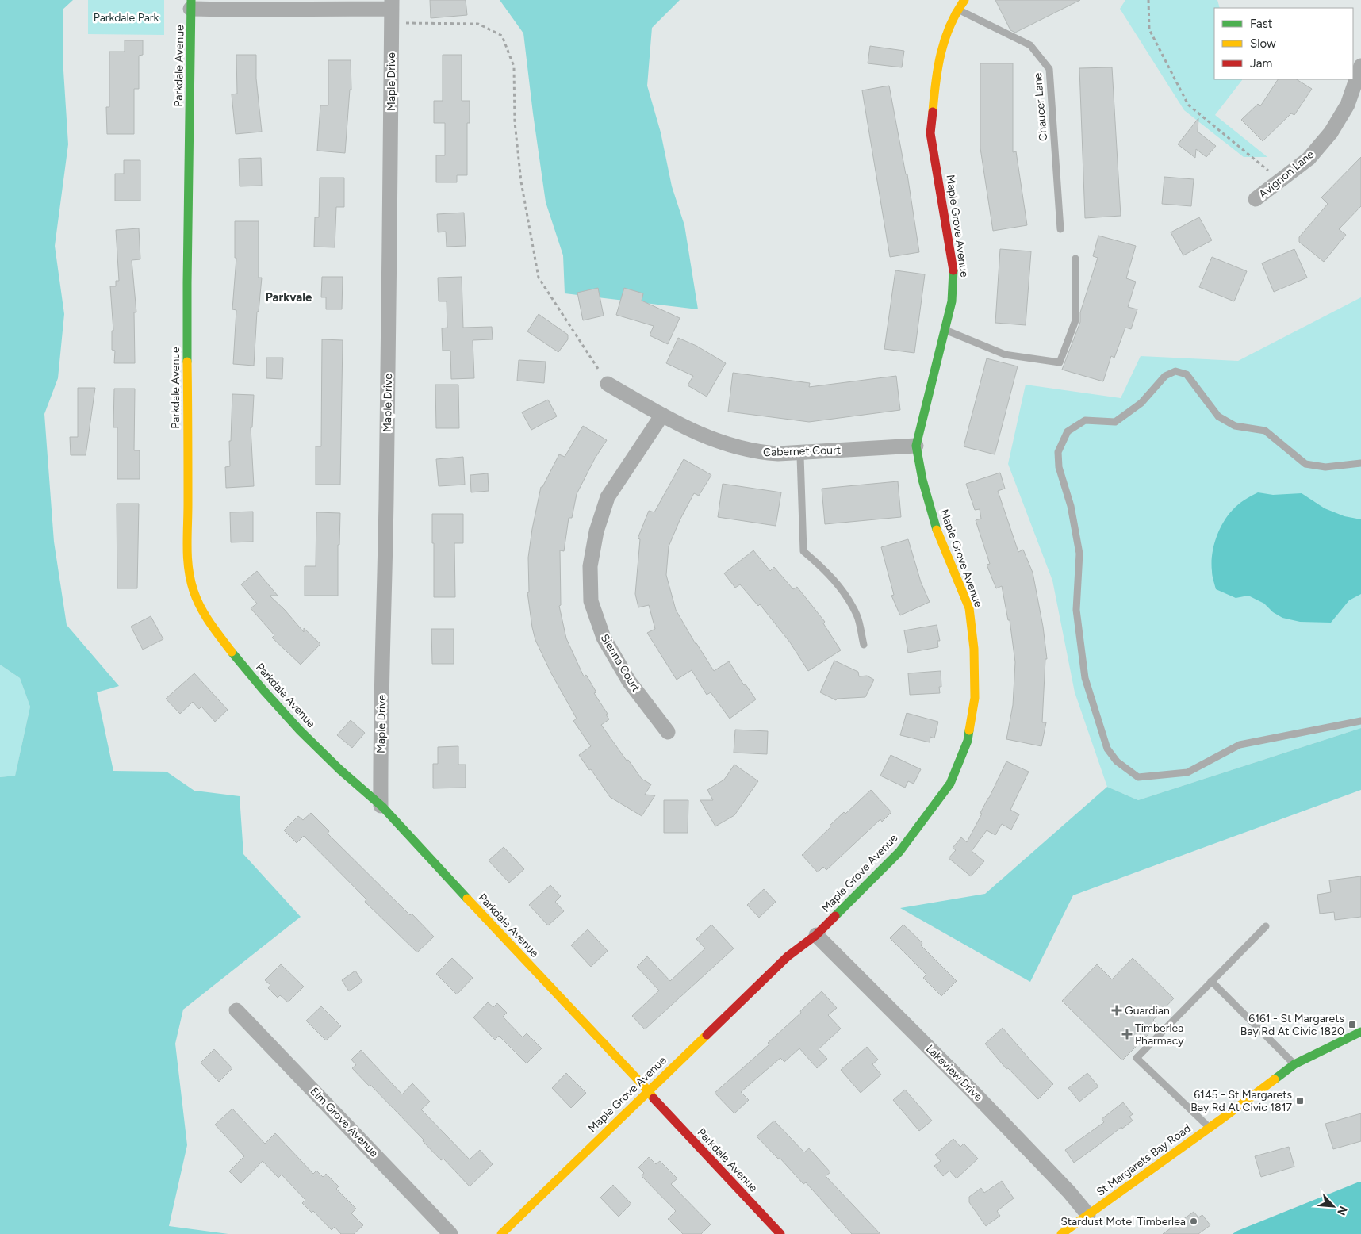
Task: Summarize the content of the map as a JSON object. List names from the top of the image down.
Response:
{
  "streets": {
    "street": [
      "Parkdale Avenue",
      "Maple Drive",
      "Avignon Lane",
      "Maple Grove Avenue",
      "Cabernet Court",
      "Sienna Court",
      "Lakeview Drive",
      "Elm Grove Avenue",
      "St Margarets Bay Road"
    ],
    "lane": ["Chaucer Lane"]
  },
  "crossings": [
    ["Parkdale Avenue", "Maple Drive"],
    ["Parkdale Avenue", "Maple Grove Avenue"],
    ["Chaucer Lane", "Maple Grove Avenue"],
    ["Maple Grove Avenue", "Cabernet Court"],
    ["Maple Grove Avenue", "Lakeview Drive"],
    ["Cabernet Court", "Sienna Court"],
    ["Lakeview Drive", "St Margarets Bay Road"]
  ],
  "districts": ["Parkvale"],
  "parks": ["Parkdale Park"],
  "places": {
    "health": ["Guardian", "Timberlea Pharmacy"],
    "transit": ["6161 - St Margarets Bay Rd At Civic 1820", "6145 - St Margarets Bay Rd At Civic 1817"],
    "other": ["Stardust Motel Timberlea"]
  },
  "legend": ["Fast", "Slow", "Jam"],
  "north": "bottom right"
}
